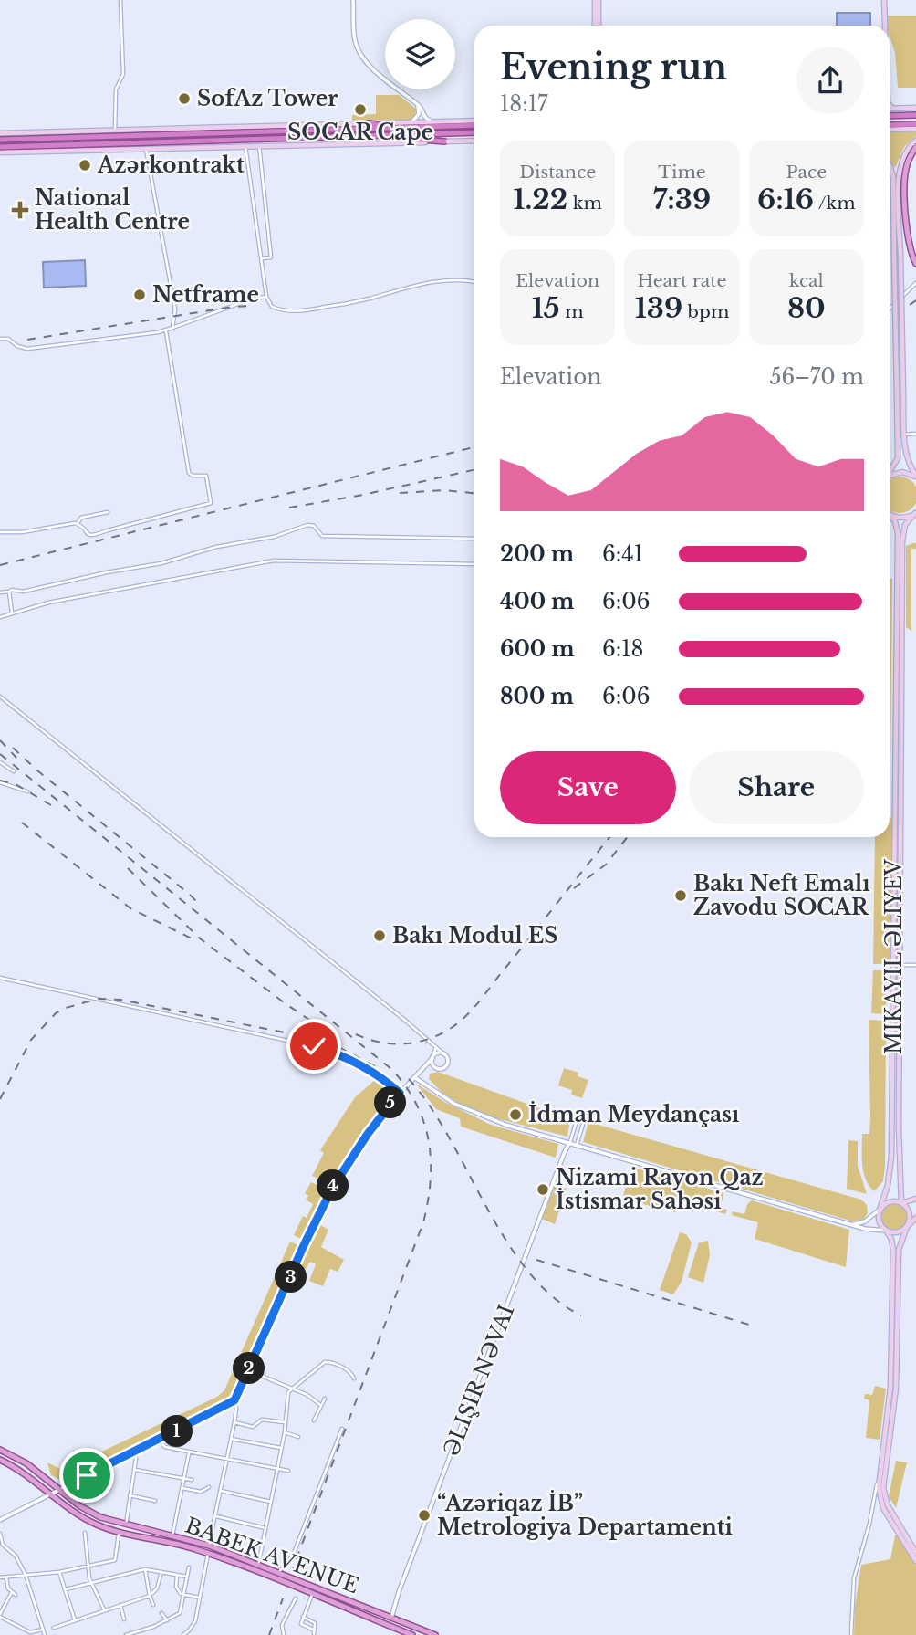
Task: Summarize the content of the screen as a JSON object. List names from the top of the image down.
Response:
{
  "streets": {
    "main road": ["BABEK AVENUE"],
    "street": ["ƏLIŞIR NƏVAI"]
  },
  "crossings": [
    ["ƏLIŞIR NƏVAI", "BABEK AVENUE"]
  ],
  "places": {
    "other": [
      "SofAz Tower",
      "SOCAR Cape",
      "Azərkontrakt",
      "Netframe",
      "Bakı Neft Emalı Zavodu SOCAR",
      "Bakı Modul ES",
      "İdman Meydançası",
      "Nizami Rayon Qaz İstismar Sahəsi",
      "“Azəriqaz İB” Metrologiya Departamenti"
    ],
    "health": ["National Health Centre"]
  },
  "page": {
    "heading": ["Evening run", "18:17"],
    "stats": [
      ["Distance", "1.22 km"],
      ["Time", "7:39"],
      ["Pace", "6:16 /km"],
      ["Elevation", "15 m"],
      ["Heart rate", "139 bpm"],
      ["kcal", "80"]
    ],
    "chart": ["Elevation", "56–70 m"],
    "list": [
      {
        "name": "200 m",
        "note": "6:41"
      },
      {
        "name": "400 m",
        "note": "6:06"
      },
      {
        "name": "600 m",
        "note": "6:18"
      },
      {
        "name": "800 m",
        "note": "6:06"
      }
    ],
    "buttons": ["Save", "Share"],
    "pins": [
      "5",
      "4",
      "3",
      "2",
      "1"
    ]
  }
}
